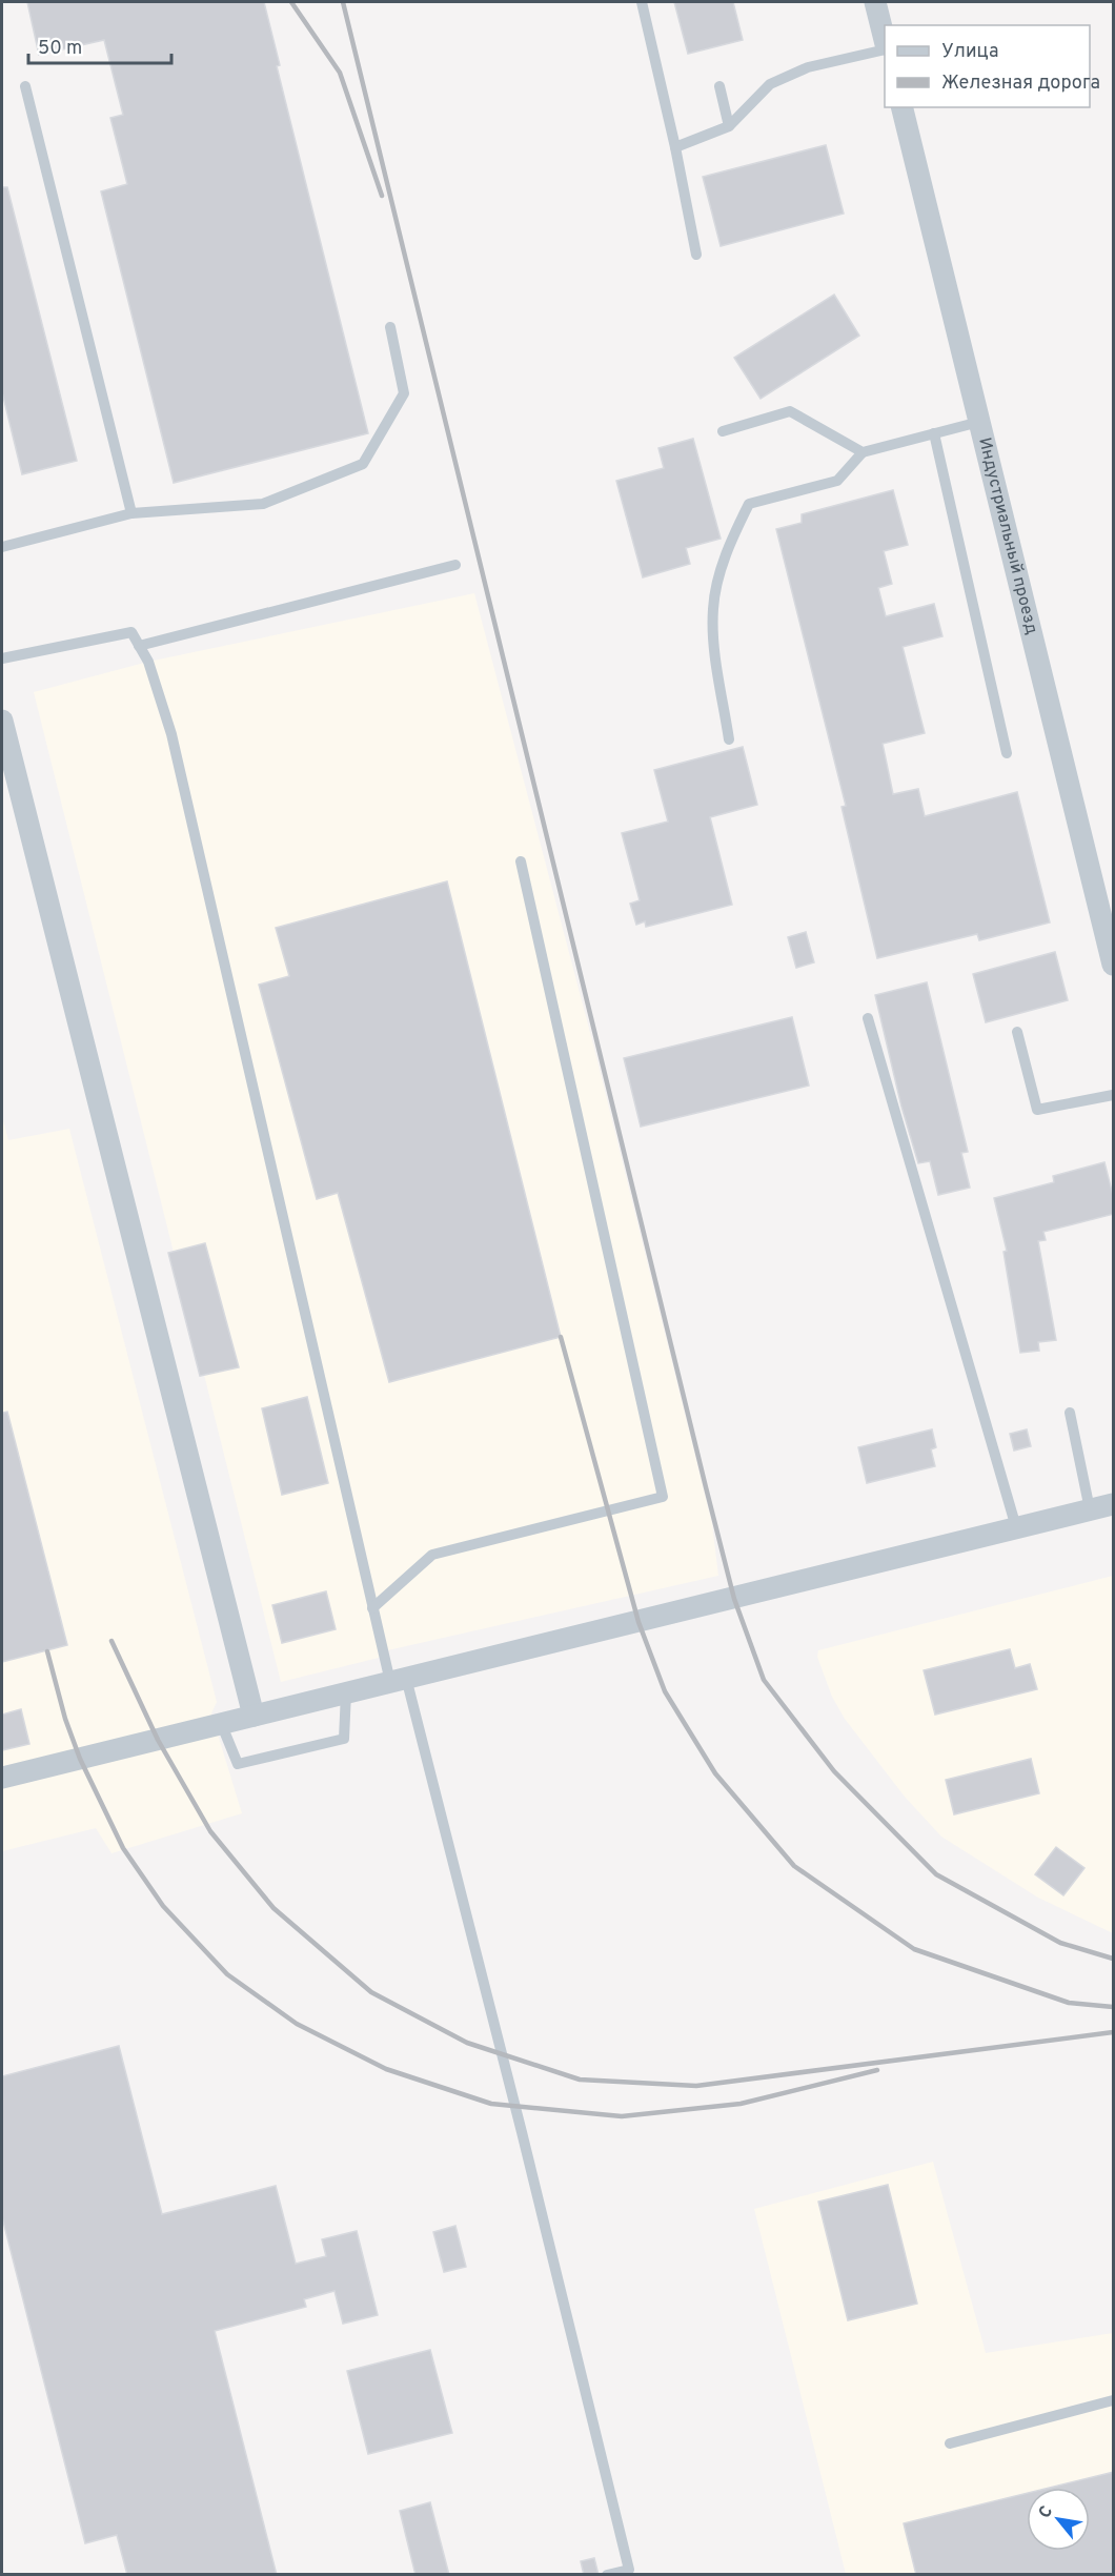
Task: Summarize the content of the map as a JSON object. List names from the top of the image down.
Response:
{
  "streets": {
    "street": ["Индустриальный проезд"]
  },
  "legend": ["Улица", "Железная дорога"],
  "scale_bar": "50 m",
  "north": "top left"
}
